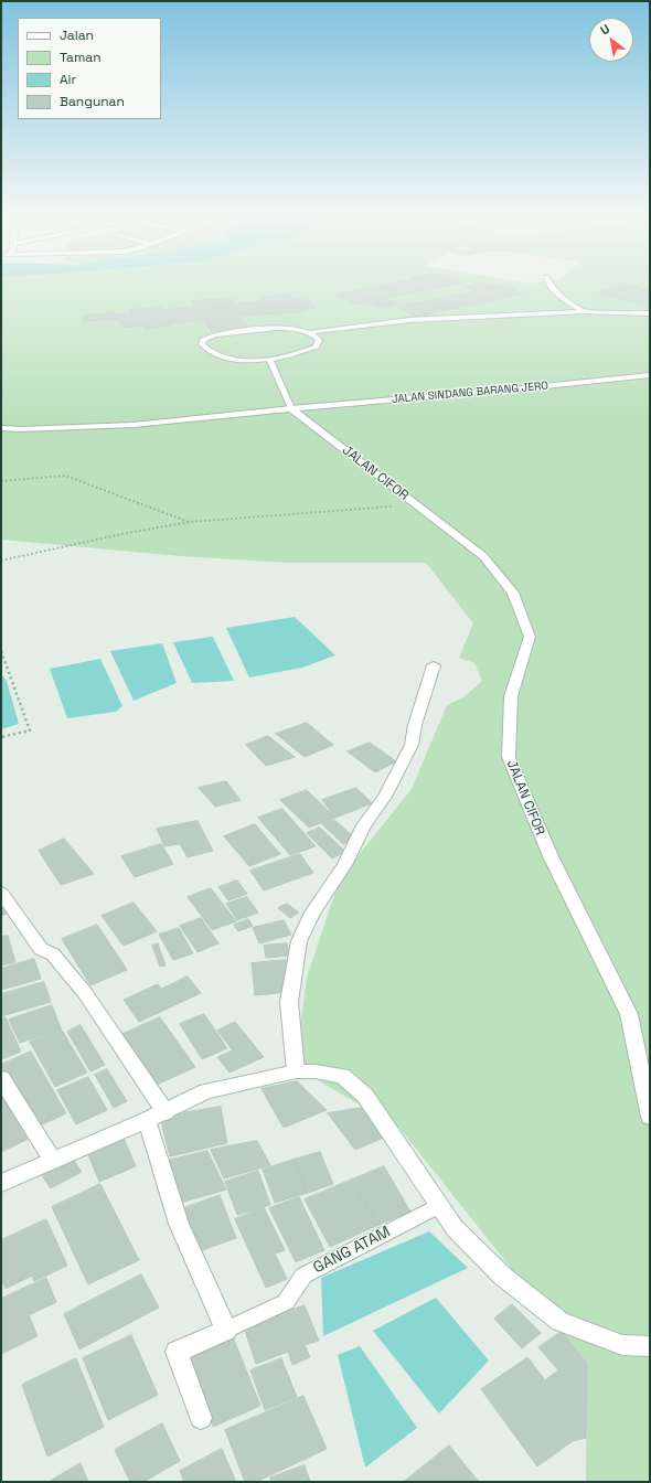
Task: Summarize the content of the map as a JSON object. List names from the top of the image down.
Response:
{
  "streets": {
    "street": ["JALAN SINDANG BARANG JERO", "JALAN CIFOR"],
    "lane": ["GANG ATAM"]
  },
  "crossings": [
    ["JALAN SINDANG BARANG JERO", "JALAN CIFOR"]
  ],
  "legend": [
    "Jalan",
    "Taman",
    "Air",
    "Bangunan"
  ],
  "north": "top left"
}
